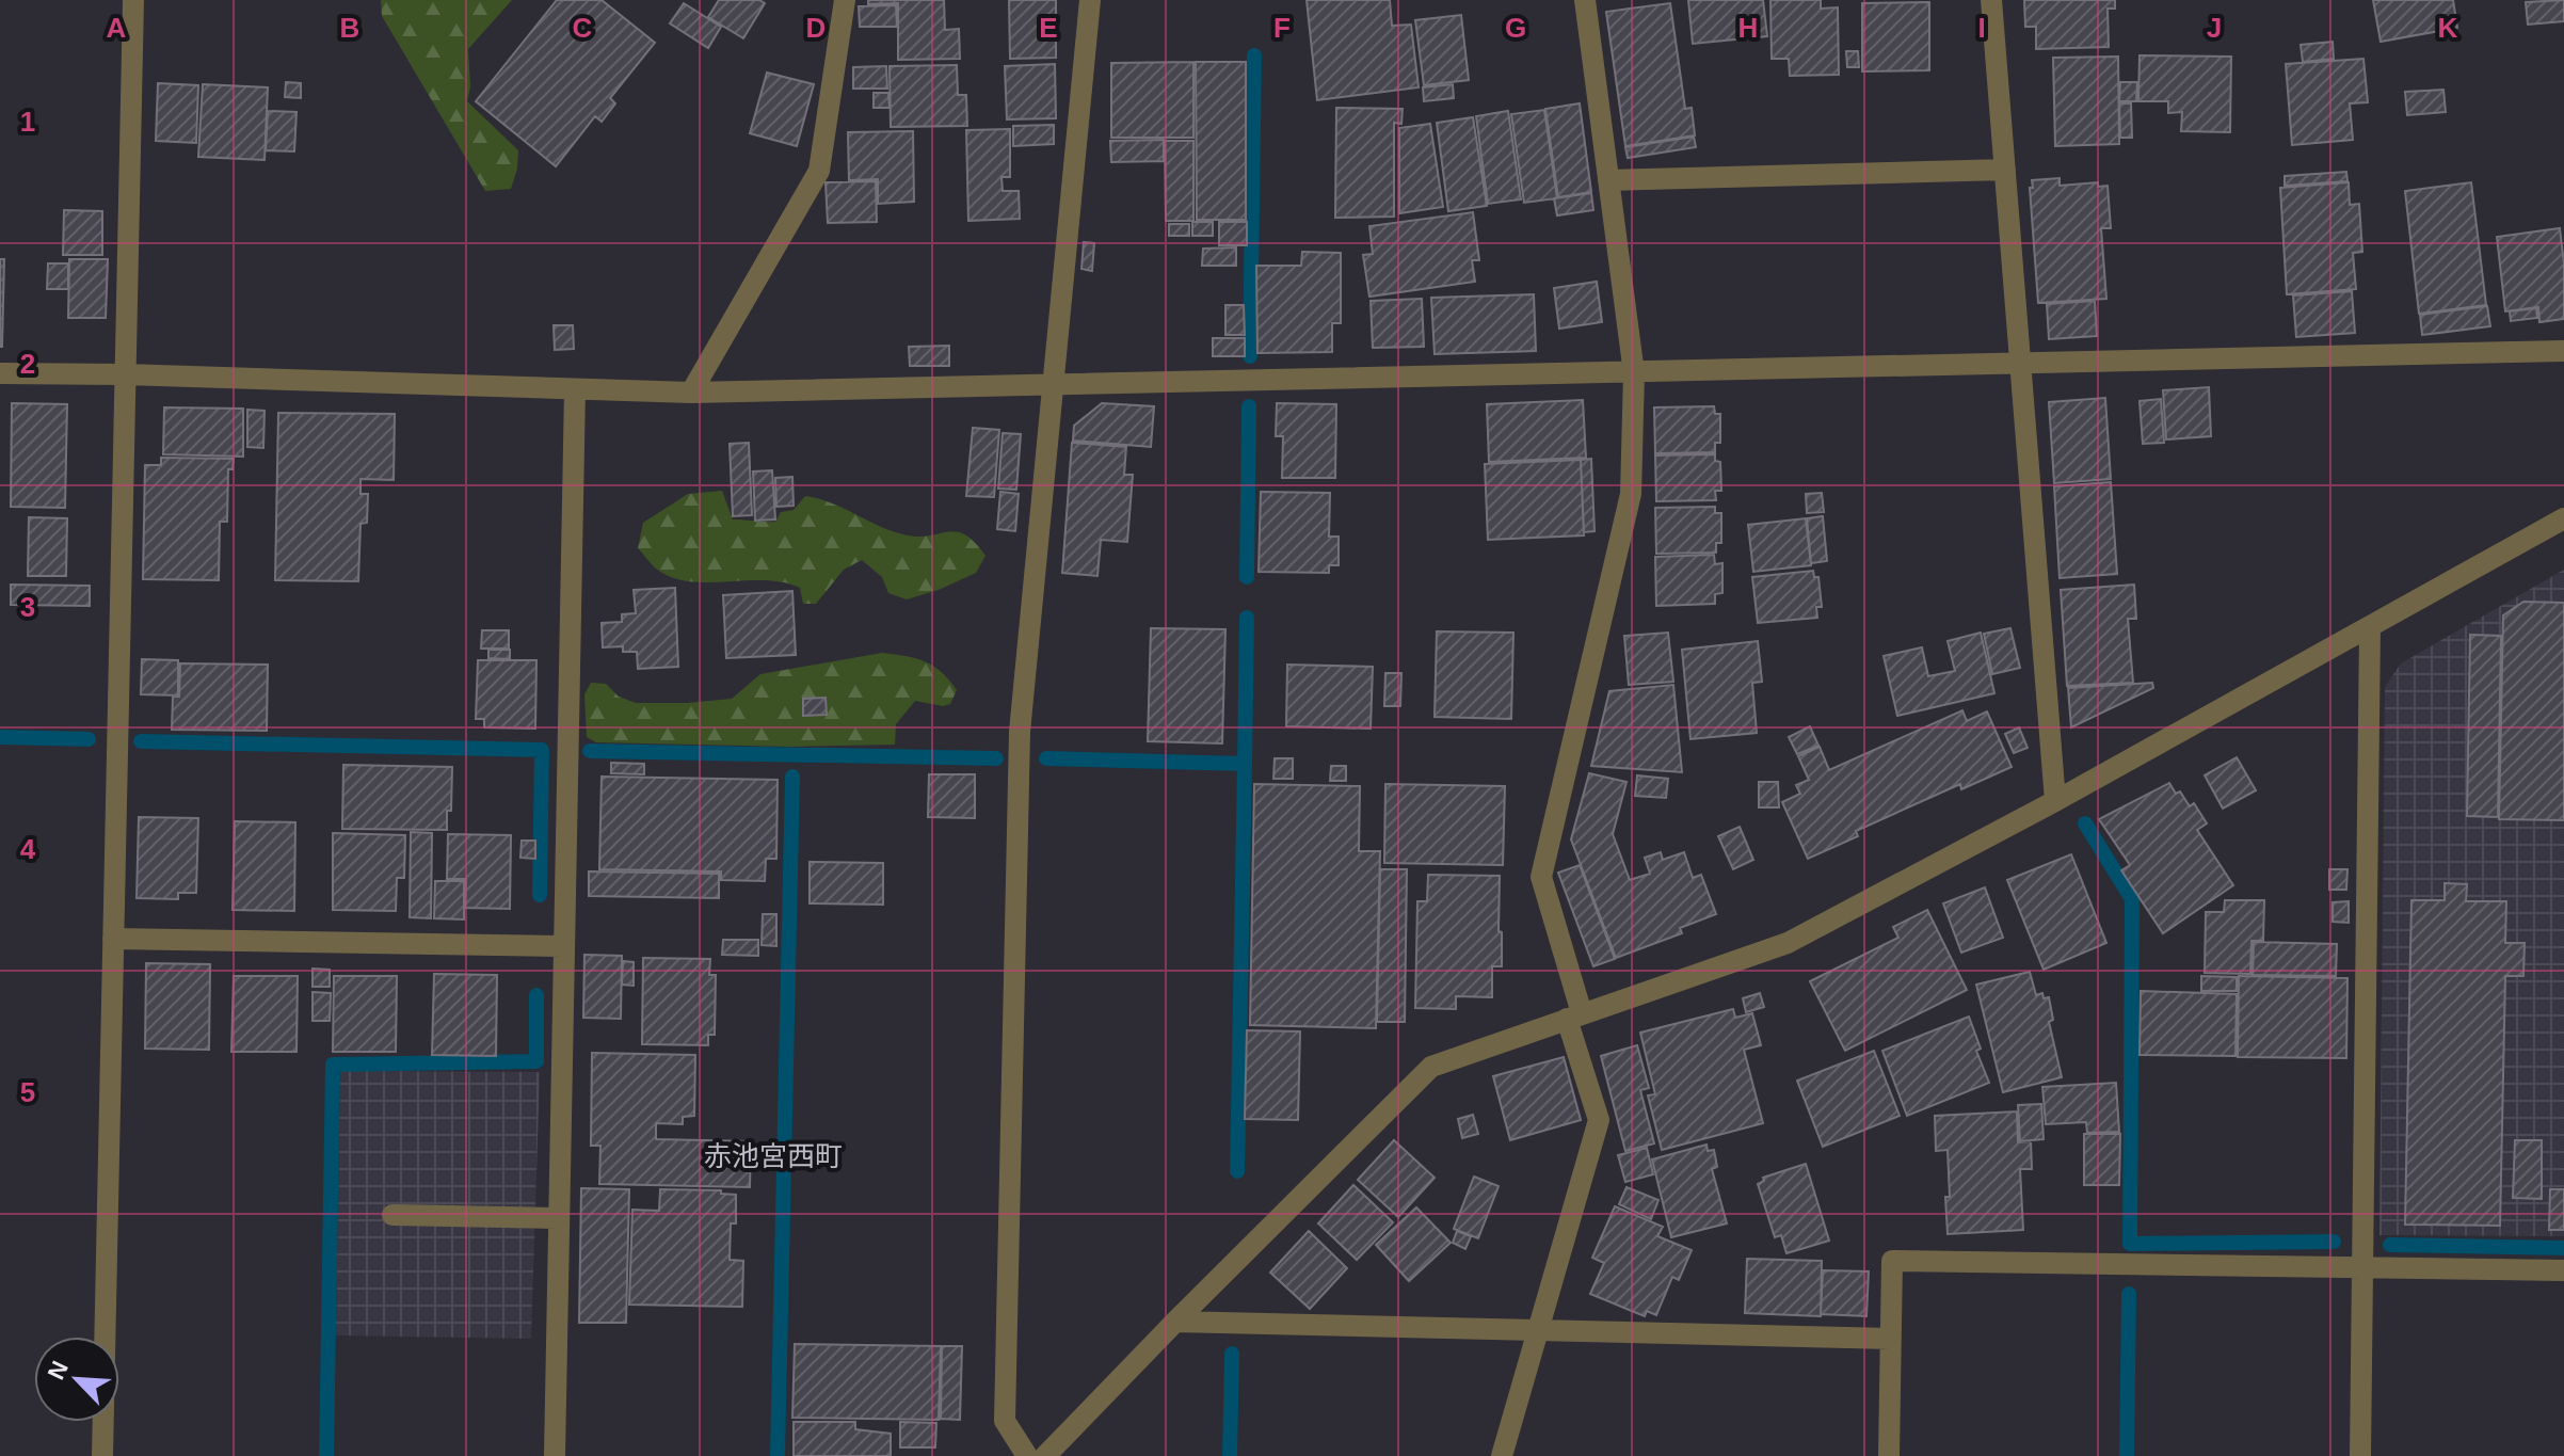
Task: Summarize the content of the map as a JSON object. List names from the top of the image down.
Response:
{
  "districts": ["赤池宮西町"],
  "north": "top left",
  "grid": {
    "columns": [
      "A",
      "B",
      "C",
      "D",
      "E",
      "F",
      "G",
      "H",
      "I",
      "J",
      "K"
    ],
    "rows": [
      "1",
      "2",
      "3",
      "4",
      "5"
    ]
  }
}
